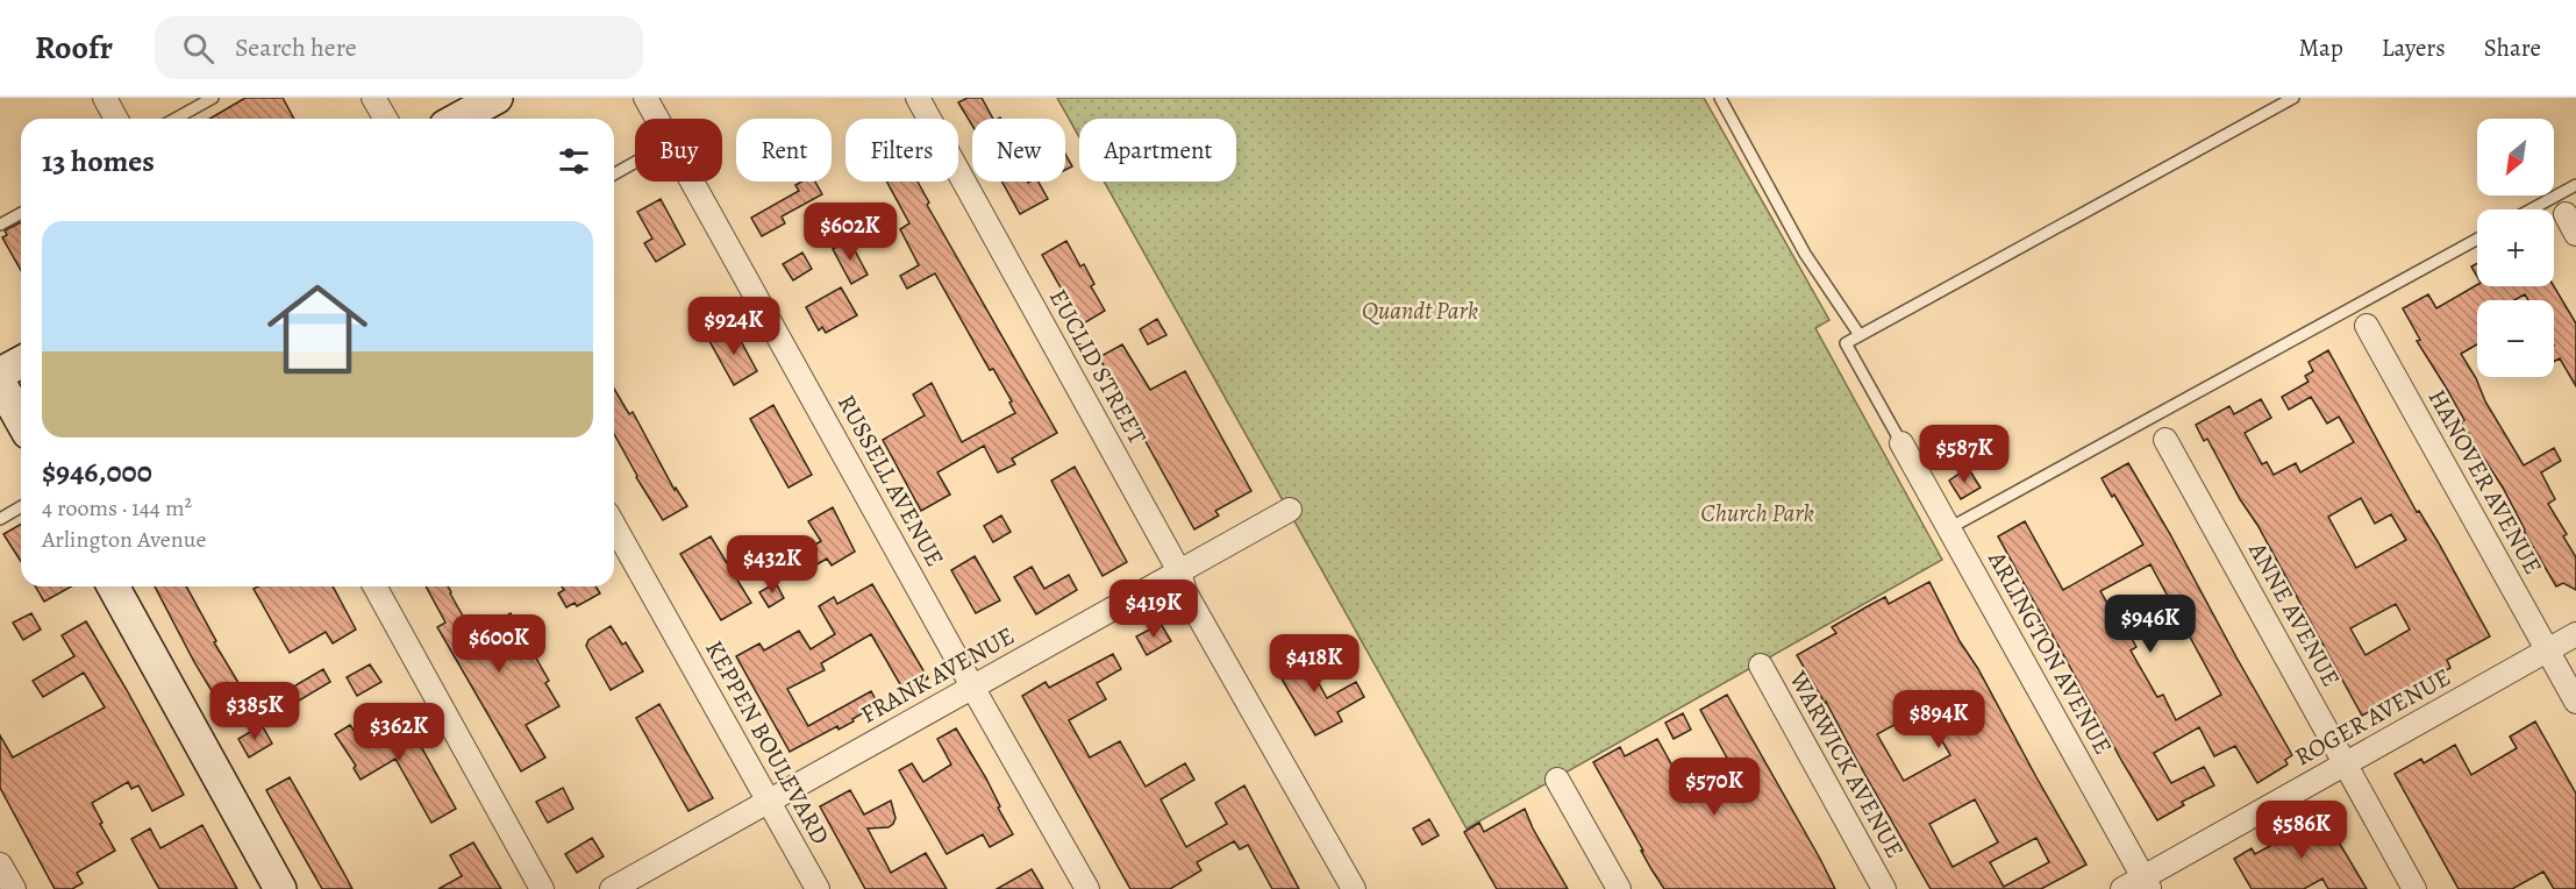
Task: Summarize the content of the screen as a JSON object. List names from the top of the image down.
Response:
{
  "streets": {
    "street": [
      "EUCLID STREET",
      "RUSSELL AVENUE",
      "HANOVER AVENUE",
      "ANNE AVENUE",
      "ARLINGTON AVENUE",
      "FRANK AVENUE",
      "ROGER AVENUE",
      "KEPPEN BOULEVARD",
      "WARWICK AVENUE"
    ]
  },
  "crossings": [
    ["EUCLID STREET", "FRANK AVENUE"],
    ["RUSSELL AVENUE", "FRANK AVENUE"],
    ["HANOVER AVENUE", "ROGER AVENUE"],
    ["ANNE AVENUE", "ROGER AVENUE"],
    ["ARLINGTON AVENUE", "ROGER AVENUE"],
    ["FRANK AVENUE", "KEPPEN BOULEVARD"]
  ],
  "parks": ["Quandt Park", "Church Park"],
  "north": "bottom left",
  "page": {
    "header": "Roofr",
    "search": "Search here",
    "nav": ["Map", "Layers", "Share"],
    "map_buttons": ["+", "−"],
    "chip": [
      "Buy",
      "Rent",
      "Filters",
      "New",
      "Apartment"
    ],
    "heading": "13 homes",
    "price": [
      "$602K",
      "$924K",
      "$587K",
      "$432K",
      "$419K",
      "$946K",
      "$600K",
      "$418K",
      "$385K",
      "$894K",
      "$362K",
      "$570K",
      "$586K"
    ],
    "list": [
      {
        "name": "$946,000",
        "note": "4 rooms · 144 m² · Arlington Avenue"
      }
    ]
  }
}
